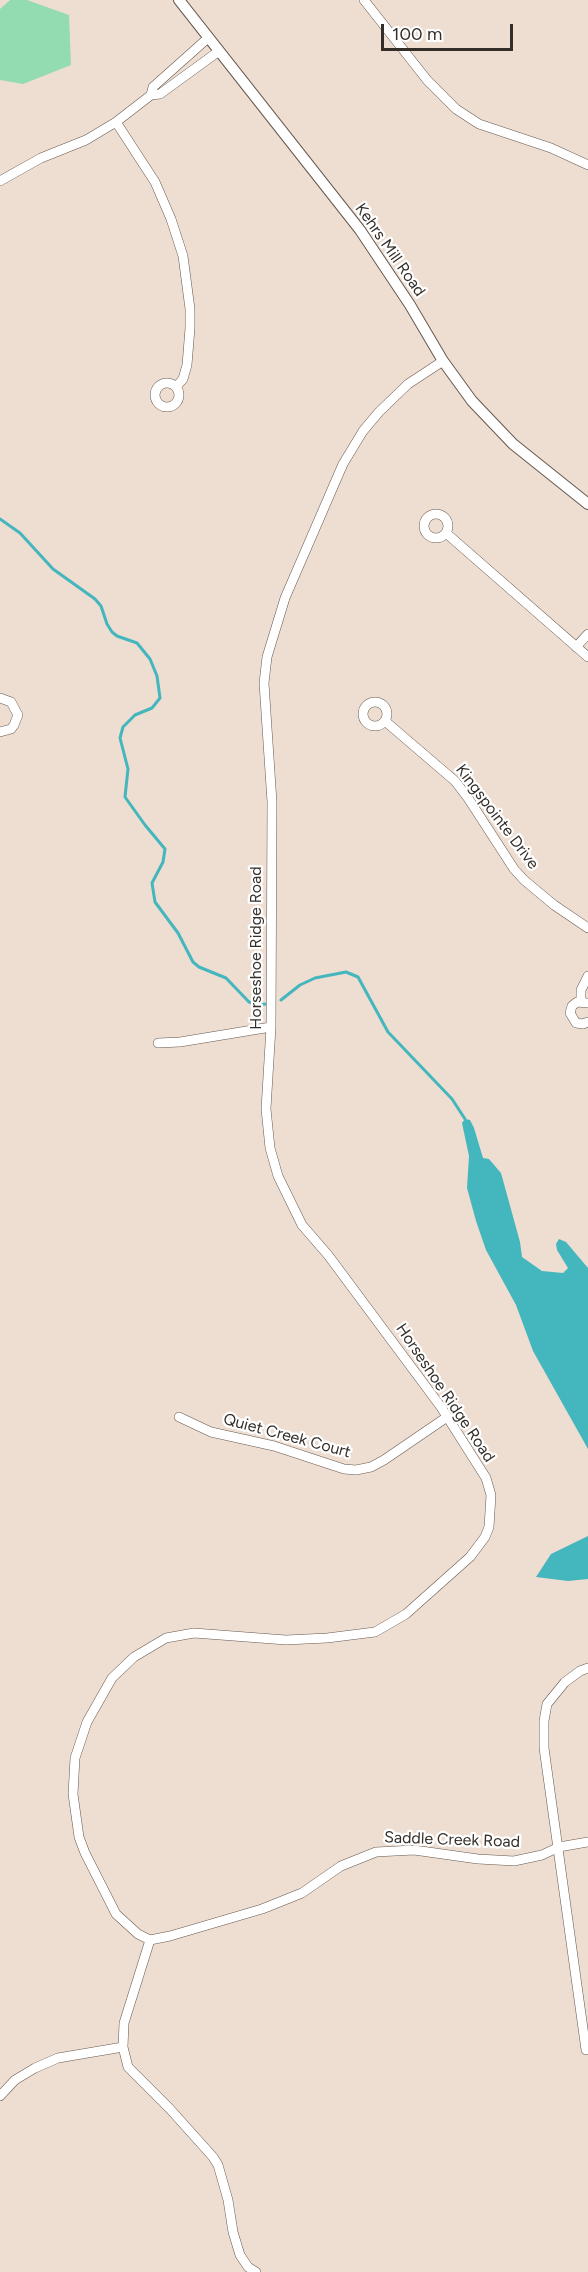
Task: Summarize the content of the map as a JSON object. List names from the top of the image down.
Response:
{
  "streets": {
    "main road": ["Kehrs Mill Road"],
    "street": [
      "Kingspointe Drive",
      "Horseshoe Ridge Road",
      "Quiet Creek Court",
      "Saddle Creek Road"
    ]
  },
  "crossings": [
    ["Kehrs Mill Road", "Horseshoe Ridge Road"],
    ["Horseshoe Ridge Road", "Quiet Creek Court"],
    ["Horseshoe Ridge Road", "Saddle Creek Road"]
  ],
  "scale_bar": "100 m"
}
